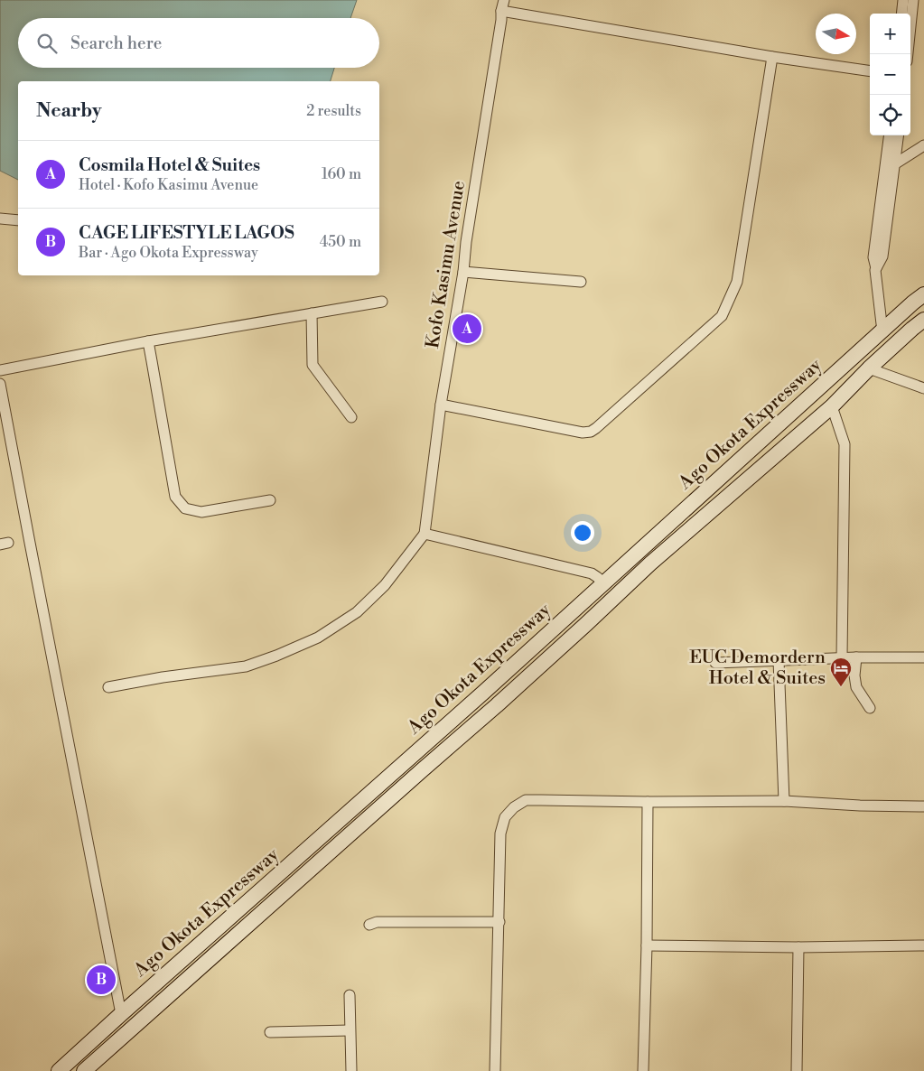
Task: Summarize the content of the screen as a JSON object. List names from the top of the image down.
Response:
{
  "streets": {
    "main road": ["Ago Okota Expressway"],
    "street": ["Kofo Kasimu Avenue"]
  },
  "places": {
    "hotel": ["EUC Demordern Hotel & Suites"]
  },
  "north": "right",
  "page": {
    "map_buttons": ["+", "−"],
    "search": "Search here",
    "heading": ["Nearby", "2 results"],
    "list": [
      {
        "mark": "A",
        "name": "Cosmila Hotel & Suites",
        "note": "Hotel · Kofo Kasimu Avenue",
        "value": "160 m"
      },
      {
        "mark": "B",
        "name": "CAGE LIFESTYLE LAGOS",
        "note": "Bar · Ago Okota Expressway",
        "value": "450 m"
      }
    ],
    "pins": ["A", "B"]
  }
}
